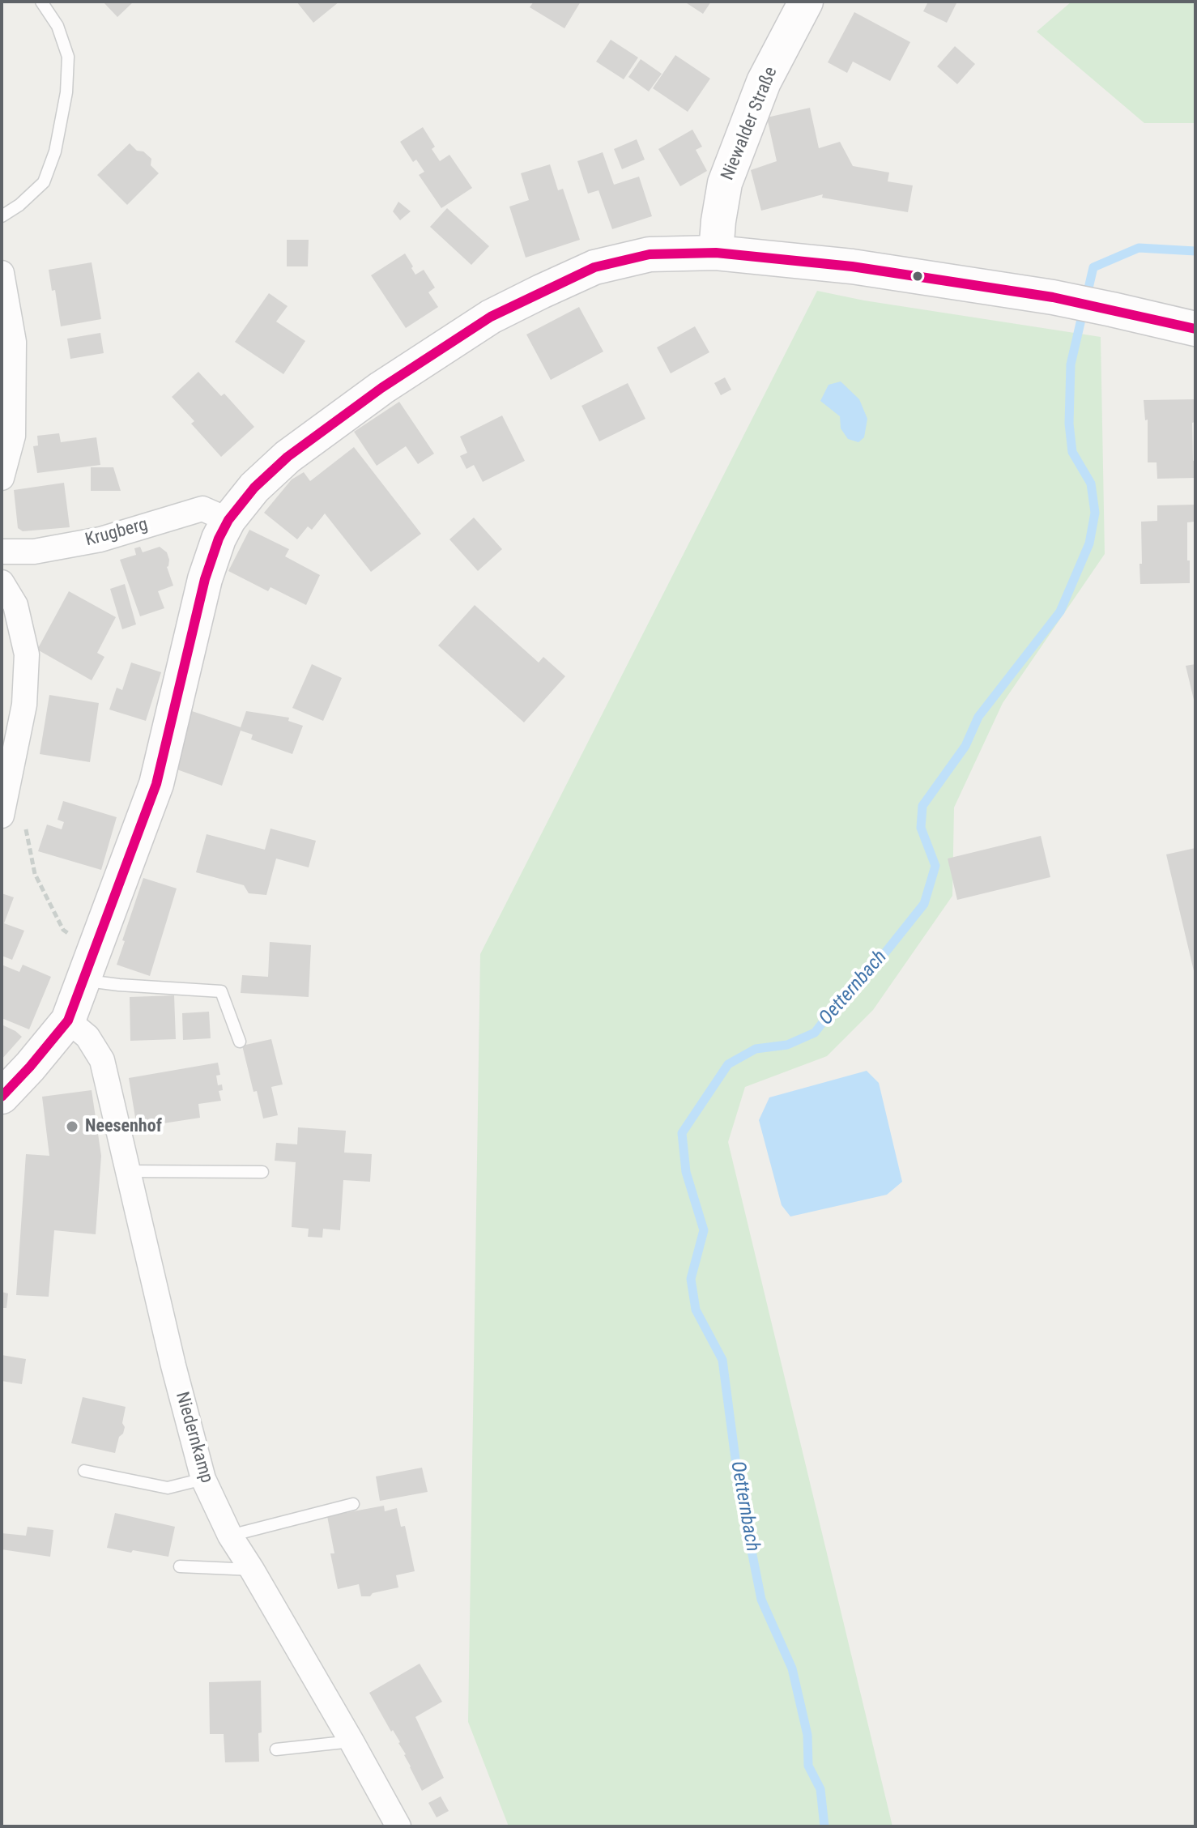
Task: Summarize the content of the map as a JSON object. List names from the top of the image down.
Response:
{
  "streets": {
    "main road": ["Niewalder Straße"],
    "street": ["Krugberg", "Niedernkamp"]
  },
  "water": ["Oetternbach"],
  "places": ["Neesenhof"]
}
